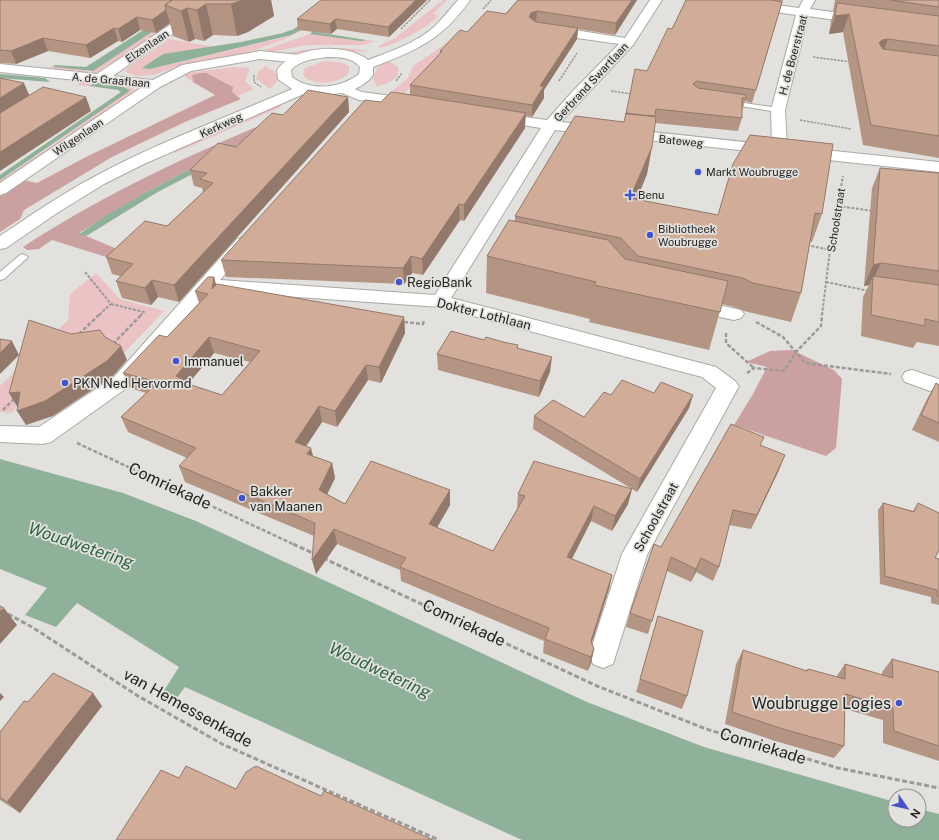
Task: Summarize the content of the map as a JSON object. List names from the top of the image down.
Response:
{
  "streets": {
    "street": [
      "Elzenlaan",
      "H. de Boerstraat",
      "A. de Graaflaan",
      "Gerbrand Swartlaan",
      "Kerkweg",
      "Wilgenlaan",
      "Bateweg",
      "Schoolstraat",
      "Dokter Lothlaan"
    ],
    "path": ["Comriekade", "van Hemessenkade"]
  },
  "crossings": [
    ["Elzenlaan", "A. de Graaflaan"],
    ["H. de Boerstraat", "Bateweg"],
    ["A. de Graaflaan", "Wilgenlaan"],
    ["Gerbrand Swartlaan", "Bateweg"],
    ["Gerbrand Swartlaan", "Dokter Lothlaan"],
    ["Bateweg", "Schoolstraat"],
    ["Schoolstraat", "Dokter Lothlaan"]
  ],
  "water": ["Woudwetering"],
  "places": {
    "other": [
      "Markt Woubrugge",
      "Bibliotheek Woubrugge",
      "RegioBank",
      "Immanuel",
      "PKN Ned Hervormd",
      "Bakker van Maanen",
      "Woubrugge Logies"
    ],
    "health": ["Benu"]
  },
  "north": "bottom right"
}
